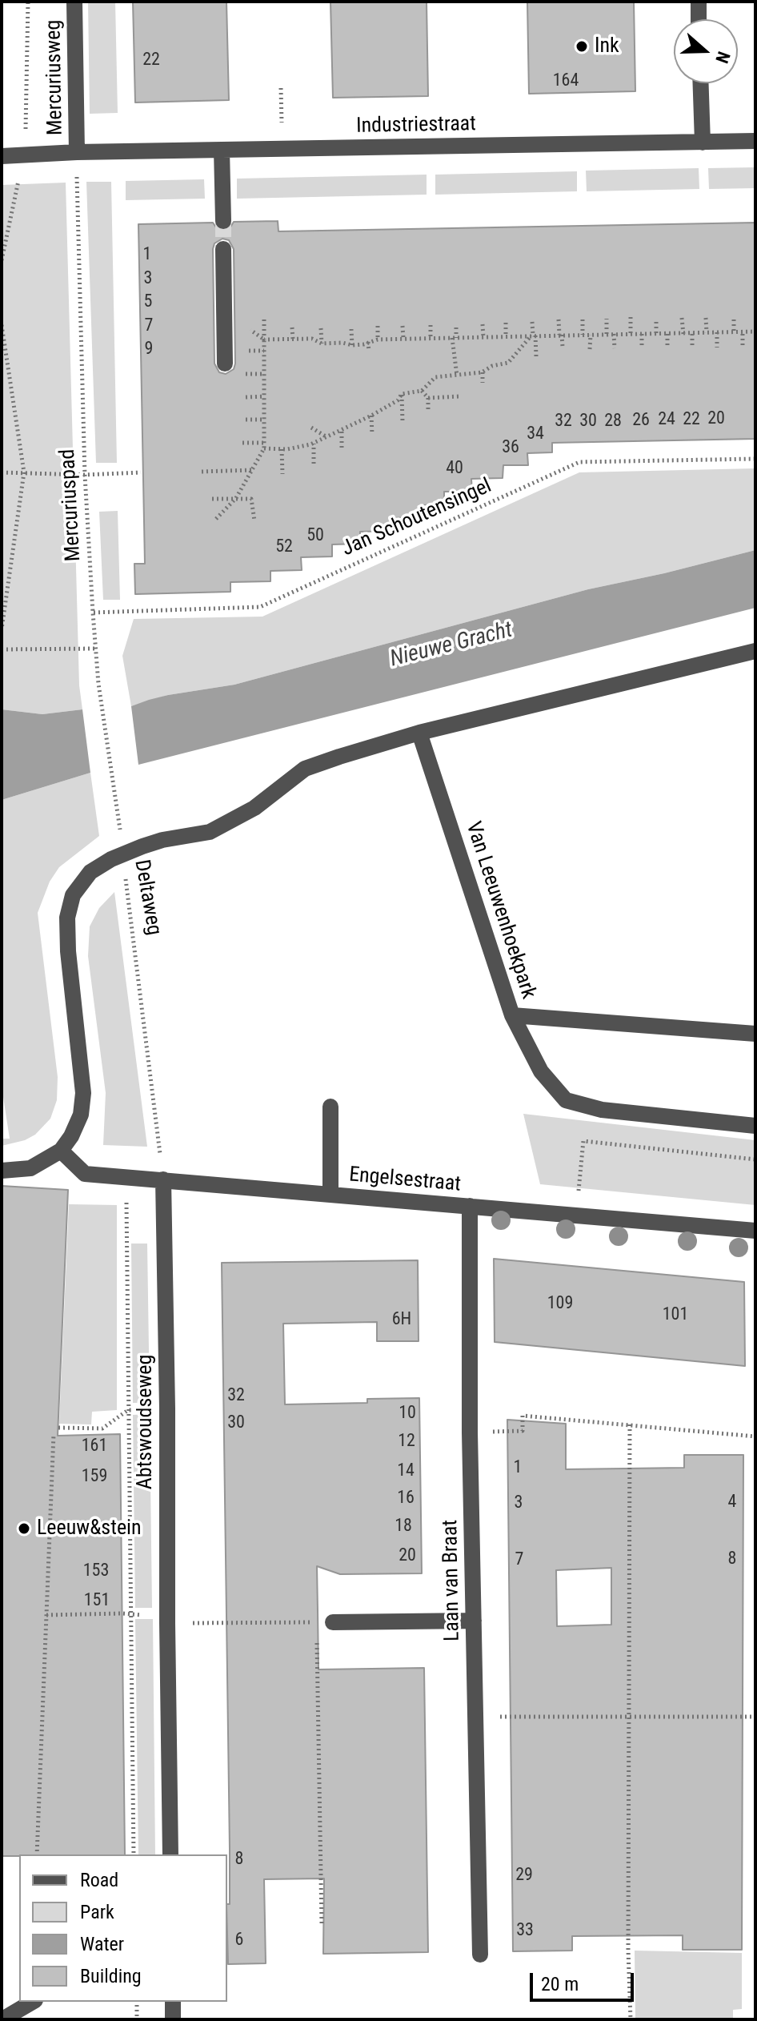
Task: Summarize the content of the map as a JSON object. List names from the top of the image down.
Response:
{
  "streets": {
    "street": [
      "Mercuriusweg",
      "Industriestraat",
      "Deltaweg",
      "Van Leeuwenhoekpark",
      "Engelsestraat",
      "Abtswoudseweg",
      "Laan van Braat"
    ],
    "path": ["Mercuriuspad", "Jan Schoutensingel"]
  },
  "crossings": [
    ["Mercuriusweg", "Industriestraat"],
    ["Mercuriusweg", "Mercuriuspad"],
    ["Industriestraat", "Mercuriuspad"],
    ["Mercuriuspad", "Jan Schoutensingel"],
    ["Mercuriuspad", "Deltaweg"],
    ["Deltaweg", "Engelsestraat"],
    ["Deltaweg", "Abtswoudseweg"],
    ["Engelsestraat", "Abtswoudseweg"],
    ["Engelsestraat", "Laan van Braat"]
  ],
  "water": ["Nieuwe Gracht"],
  "places": ["Ink", "Leeuw&stein"],
  "house_numbers": [
    "22",
    "164",
    "1",
    "3",
    "5",
    "7",
    "9",
    "20",
    "24",
    "22",
    "26",
    "32",
    "30",
    "28",
    "34",
    "36",
    "40",
    "50",
    "52",
    "109",
    "101",
    "6H",
    "32",
    "10",
    "30",
    "12",
    "161",
    "1",
    "14",
    "159",
    "16",
    "4",
    "3",
    "18",
    "20",
    "8",
    "7",
    "153",
    "151",
    "8",
    "29",
    "33",
    "6"
  ],
  "legend": [
    "Road",
    "Park",
    "Water",
    "Building"
  ],
  "scale_bar": "20 m",
  "north": "right"
}
